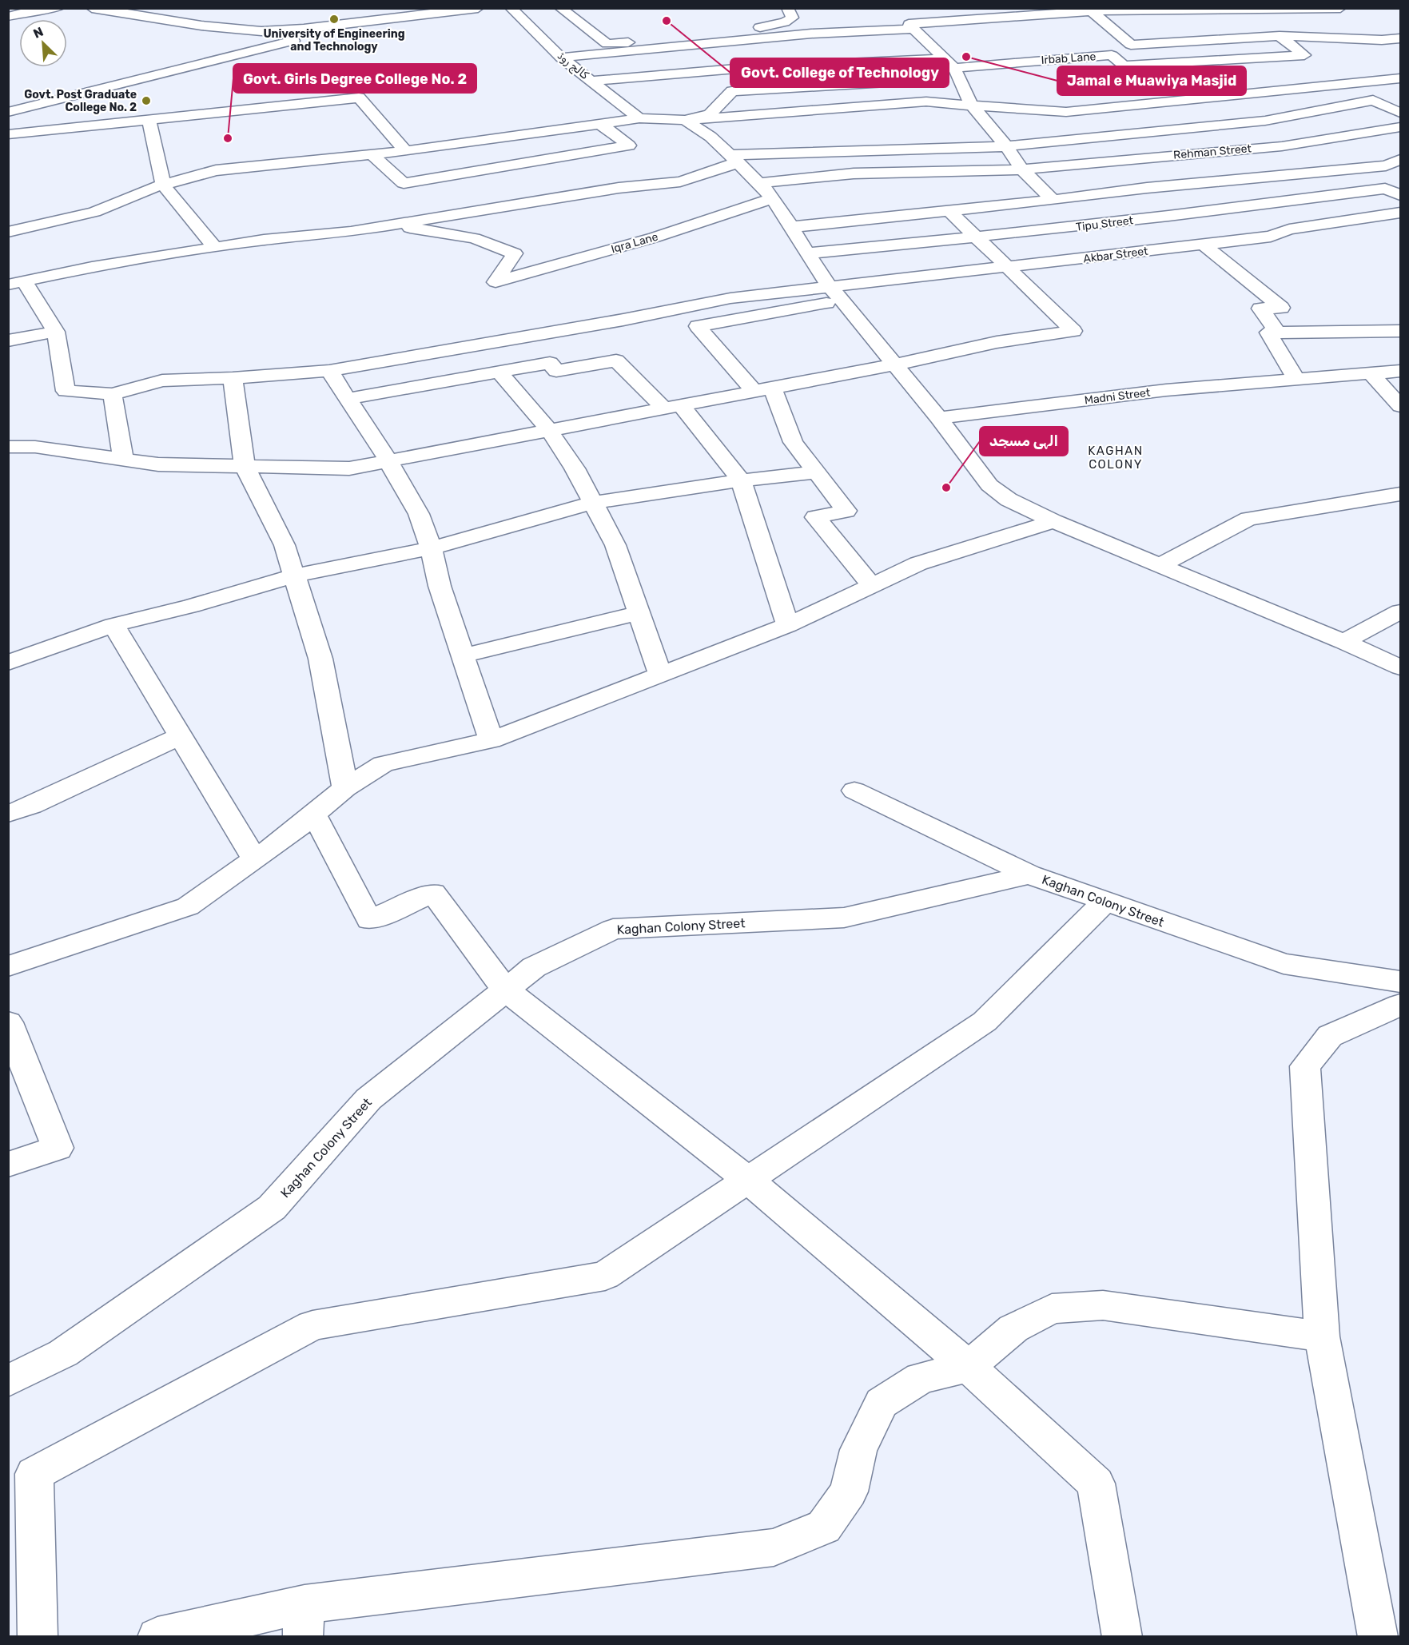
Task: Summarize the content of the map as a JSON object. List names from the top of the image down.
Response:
{
  "streets": {
    "street": [
      "Irbab Lane",
      "کالج روڈ",
      "Rehman Street",
      "Tipu Street",
      "Iqra Lane",
      "Akbar Street",
      "Madni Street",
      "Kaghan Colony Street"
    ]
  },
  "crossings": [
    ["Rehman Street", "Iqra Lane"]
  ],
  "districts": ["KAGHAN COLONY"],
  "places": [
    "University of Engineering and Technology",
    "Govt. College of Technology",
    "Jamal e Muawiya Masjid",
    "Govt. Post Graduate College No. 2",
    "Govt. Girls Degree College No. 2",
    "الہی مسجد"
  ],
  "north": "top left"
}
